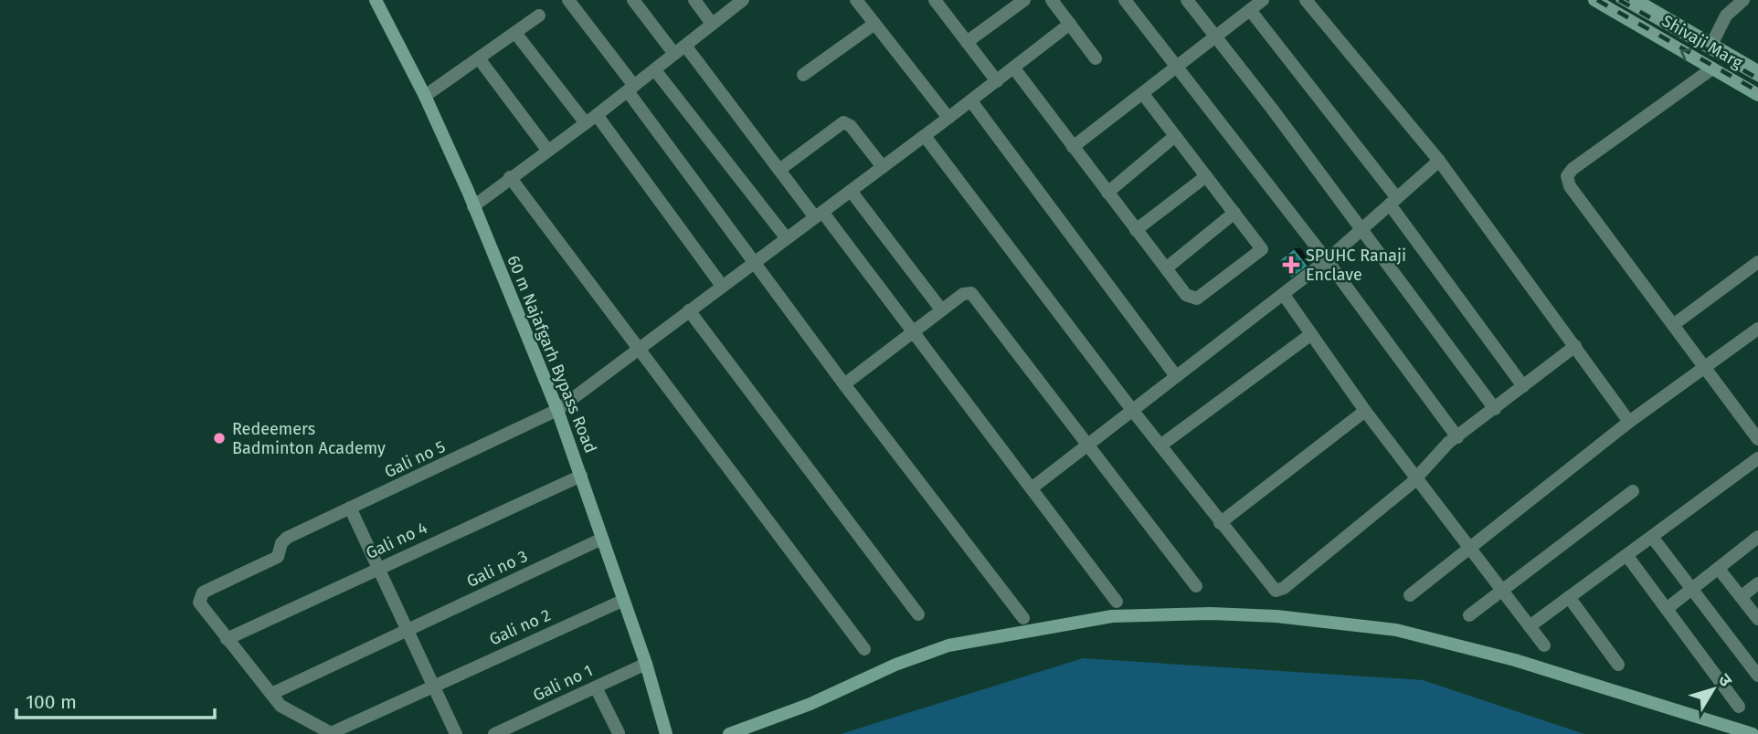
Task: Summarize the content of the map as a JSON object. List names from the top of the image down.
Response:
{
  "streets": {
    "street": [
      "Shivaji Marg",
      "60 m Najafgarh Bypass Road",
      "Gali no 5",
      "Gali no 4",
      "Gali no 3",
      "Gali no 2",
      "Gali no 1"
    ]
  },
  "crossings": [
    ["60 m Najafgarh Bypass Road", "Gali no 5"],
    ["60 m Najafgarh Bypass Road", "Gali no 4"],
    ["60 m Najafgarh Bypass Road", "Gali no 3"],
    ["60 m Najafgarh Bypass Road", "Gali no 2"],
    ["60 m Najafgarh Bypass Road", "Gali no 1"],
    ["Gali no 5", "Gali no 4"],
    ["Gali no 3", "Gali no 2"]
  ],
  "places": {
    "health": ["SPUHC Ranaji Enclave"],
    "other": ["Redeemers Badminton Academy"]
  },
  "scale_bar": "100 m",
  "north": "top right"
}
